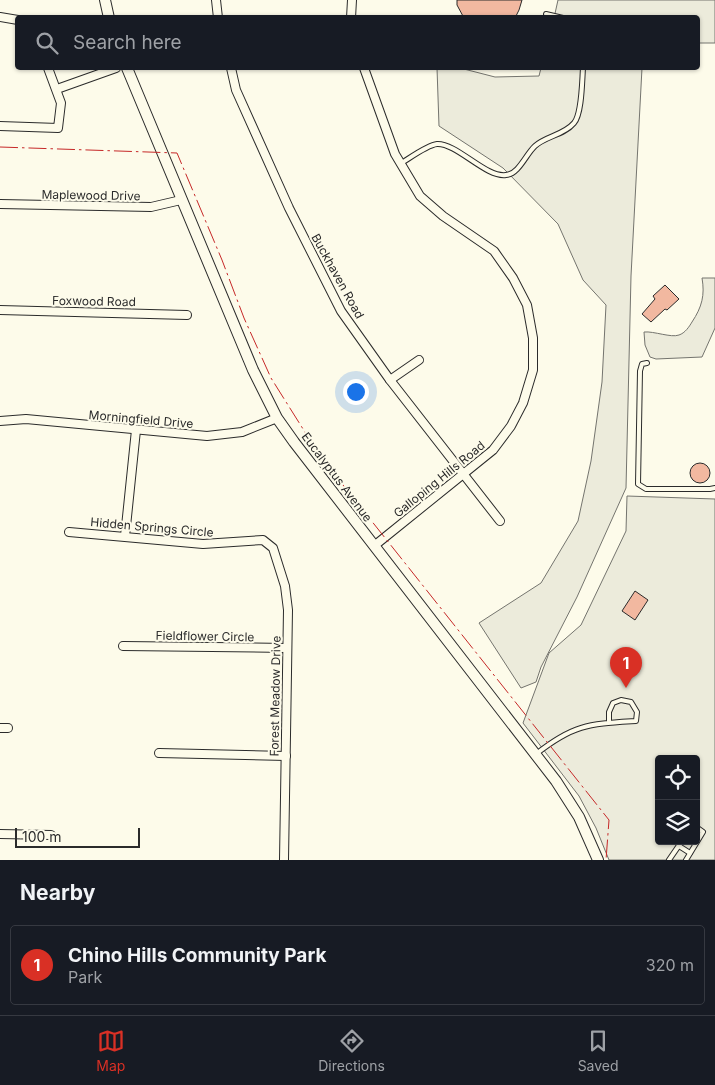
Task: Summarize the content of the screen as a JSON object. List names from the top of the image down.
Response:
{
  "streets": {
    "street": [
      "Maplewood Drive",
      "Buckhaven Road",
      "Foxwood Road",
      "Morningfield Drive",
      "Eucalyptus Avenue",
      "Galloping Hills Road",
      "Hidden Springs Circle",
      "Fieldflower Circle",
      "Forest Meadow Drive"
    ]
  },
  "crossings": [
    ["Maplewood Drive", "Eucalyptus Avenue"],
    ["Buckhaven Road", "Galloping Hills Road"],
    ["Morningfield Drive", "Eucalyptus Avenue"],
    ["Eucalyptus Avenue", "Galloping Hills Road"],
    ["Hidden Springs Circle", "Forest Meadow Drive"],
    ["Fieldflower Circle", "Forest Meadow Drive"]
  ],
  "scale_bar": "100 m",
  "page": {
    "search": "Search here",
    "pins": "1",
    "scale": "100 m",
    "heading": "Nearby",
    "list": [
      {
        "mark": "1",
        "name": "Chino Hills Community Park",
        "note": "Park",
        "value": "320 m"
      }
    ],
    "nav": ["Map", "Directions", "Saved"]
  }
}
